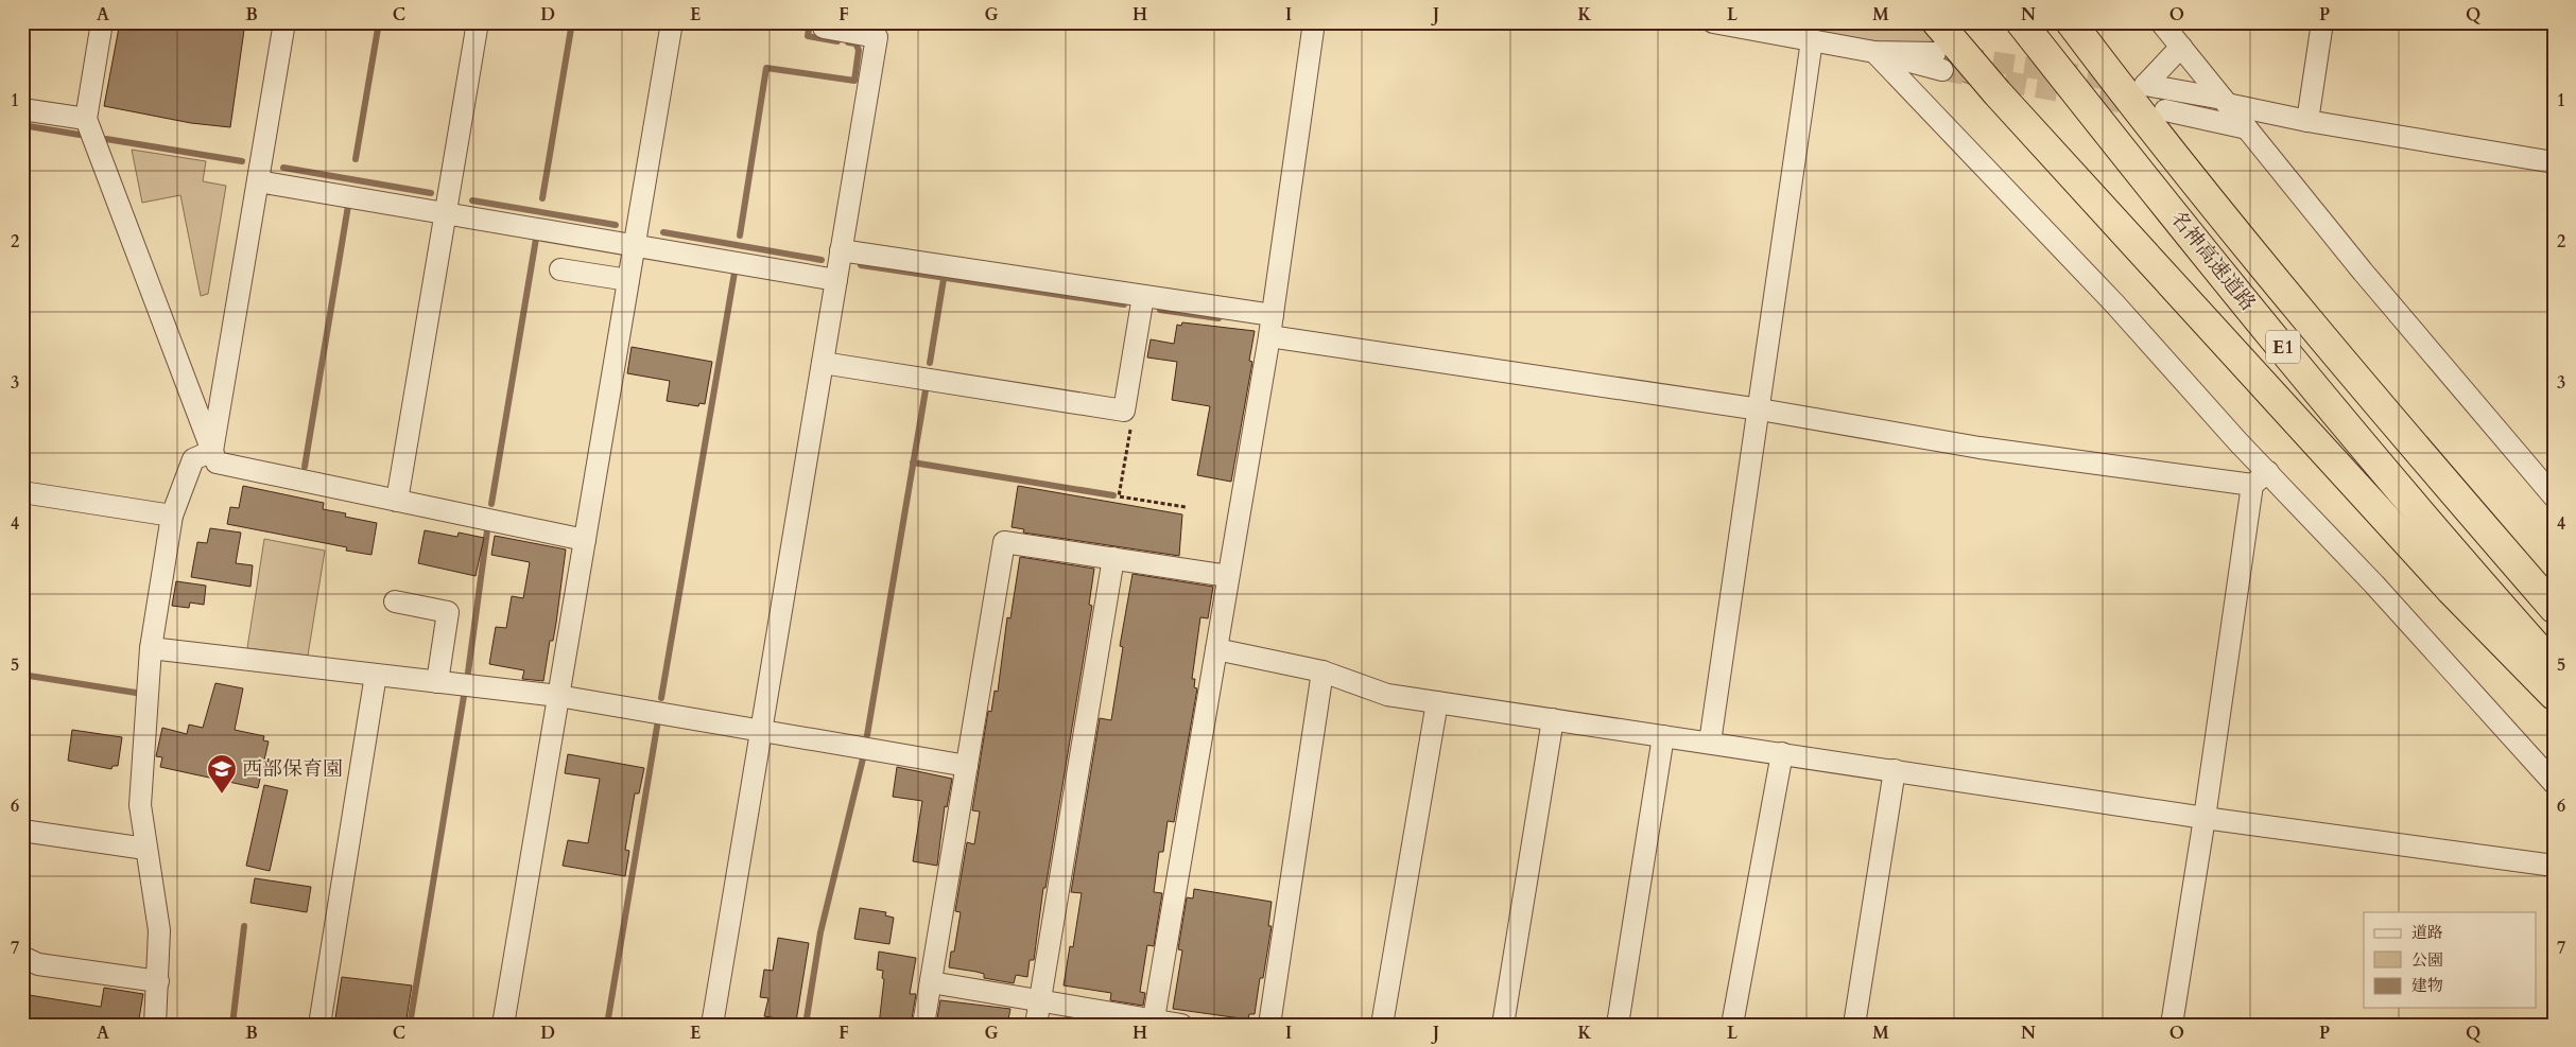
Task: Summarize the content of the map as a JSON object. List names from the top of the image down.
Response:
{
  "streets": {
    "highway": ["名神高速道路", "E1"]
  },
  "places": {
    "school or university": ["西部保育園"]
  },
  "legend": ["道路", "公園", "建物"],
  "grid": {
    "columns": [
      "A",
      "B",
      "C",
      "D",
      "E",
      "F",
      "G",
      "H",
      "I",
      "J",
      "K",
      "L",
      "M",
      "N",
      "O",
      "P",
      "Q"
    ],
    "rows": [
      "1",
      "2",
      "3",
      "4",
      "5",
      "6",
      "7"
    ]
  }
}
